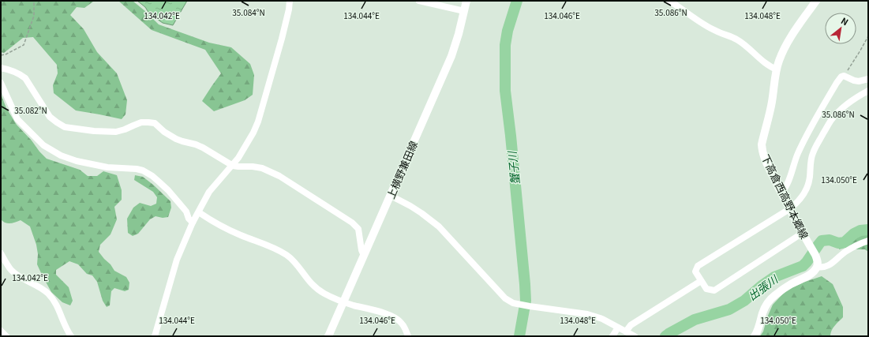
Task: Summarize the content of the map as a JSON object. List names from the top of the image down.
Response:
{
  "streets": {
    "main road": ["上横野兼田線", "下高倉西高野本郷線"]
  },
  "water": ["蟹子川", "出張川"],
  "north": "top right",
  "coordinates": [
    "35.084°N",
    "35.086°N",
    "134.048°E",
    "134.042°E",
    "134.044°E",
    "134.046°E",
    "35.082°N",
    "134.050°E"
  ]
}
